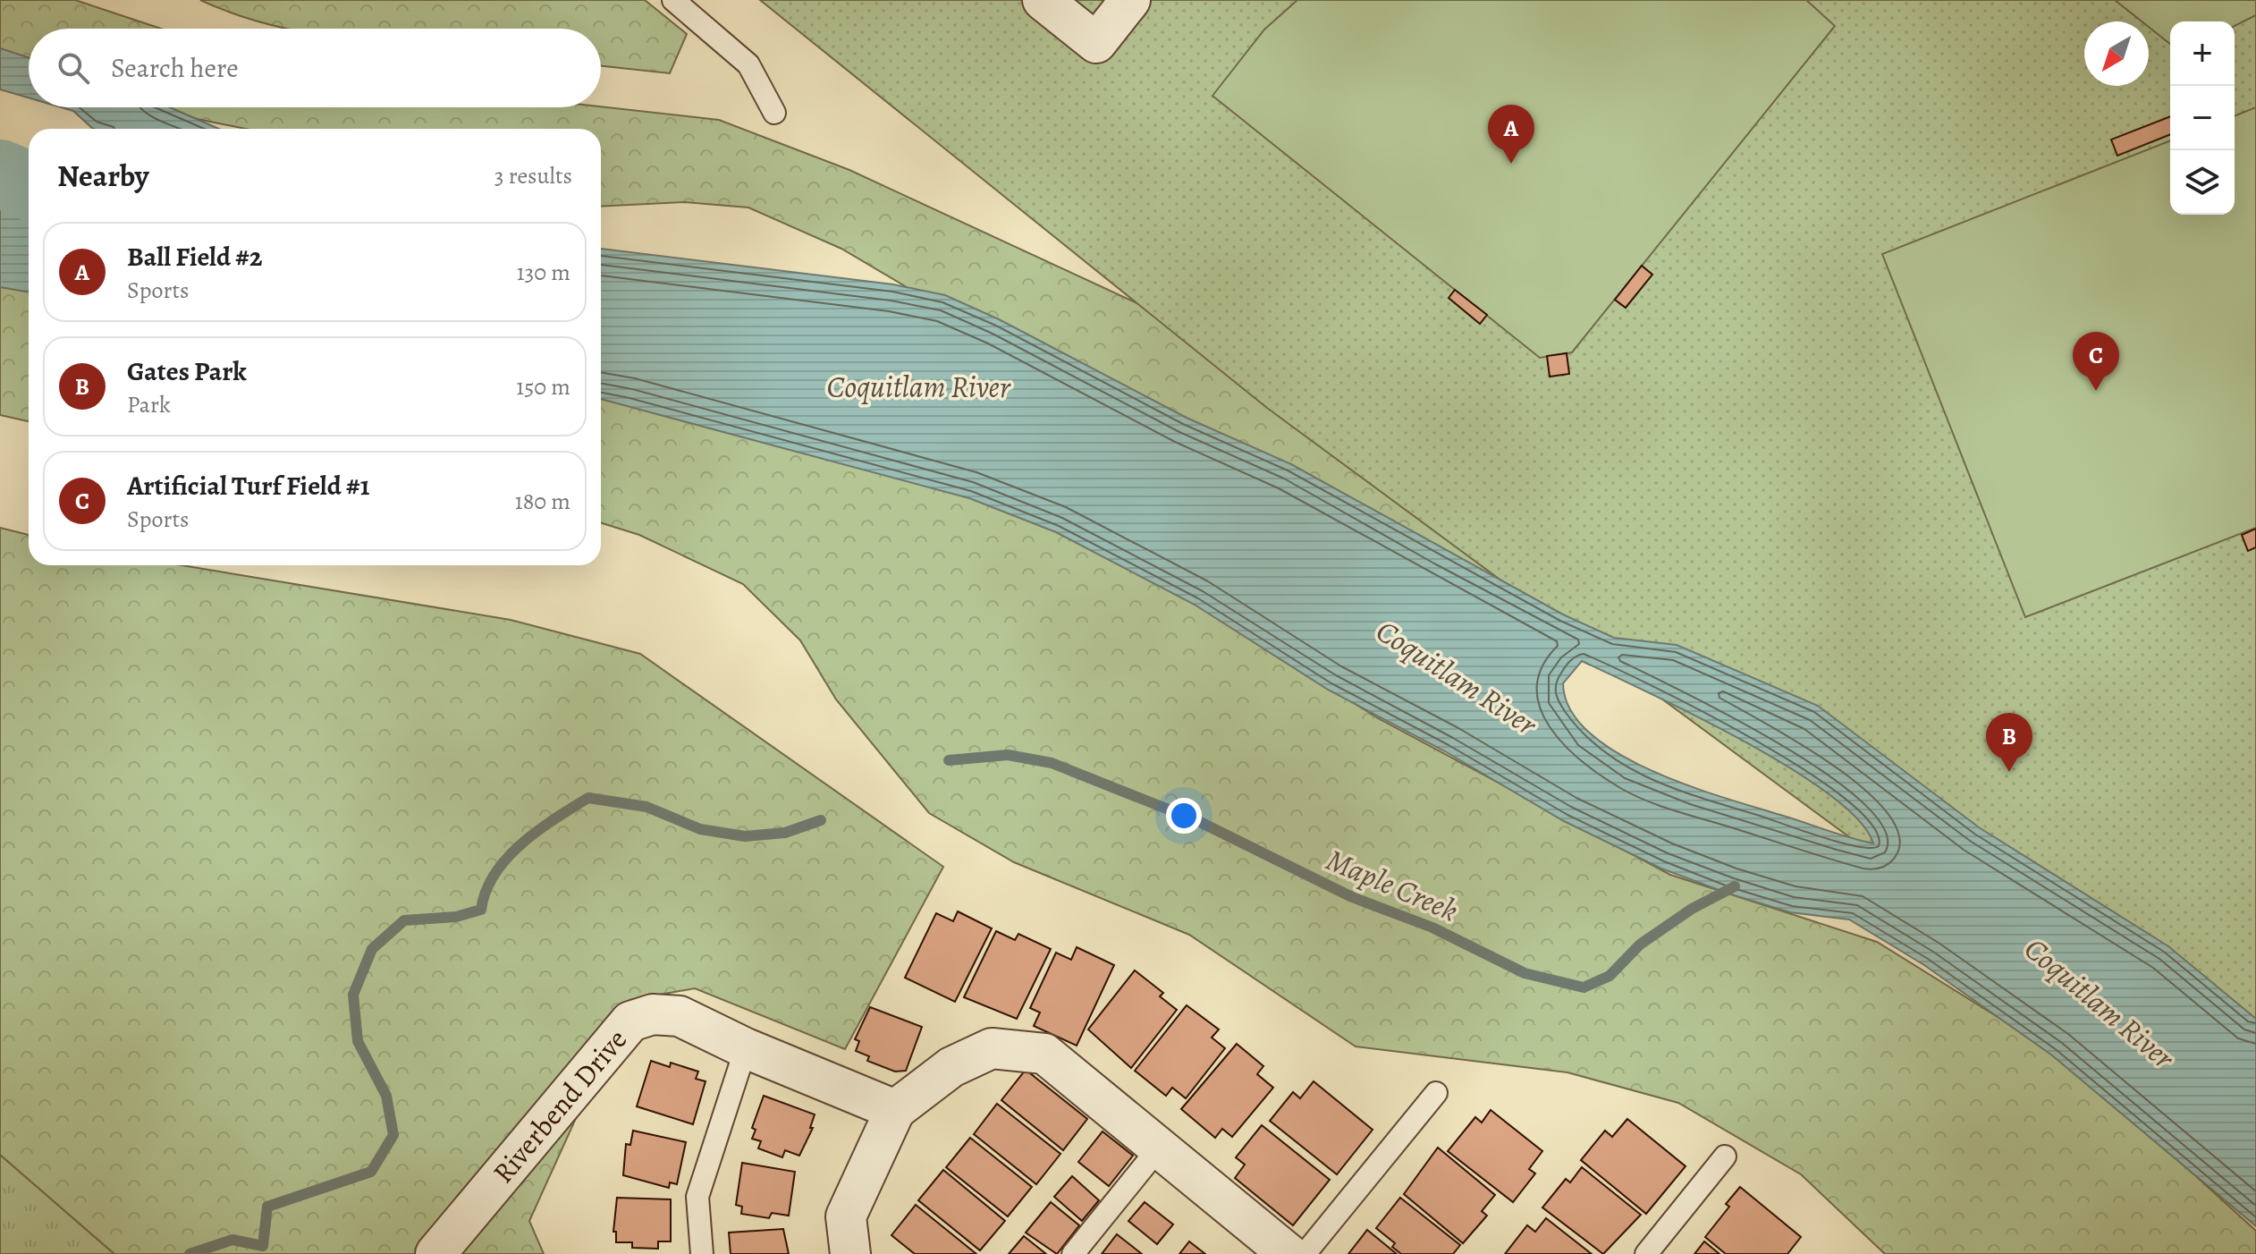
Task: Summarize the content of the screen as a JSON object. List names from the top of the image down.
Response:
{
  "streets": {
    "street": ["Riverbend Drive"]
  },
  "water": ["Coquitlam River", "Maple Creek"],
  "north": "bottom left",
  "page": {
    "map_buttons": ["+", "−"],
    "search": "Search here",
    "pins": ["A", "C", "B"],
    "heading": ["Nearby", "3 results"],
    "list": [
      {
        "mark": "A",
        "name": "Ball Field #2",
        "note": "Sports",
        "value": "130 m"
      },
      {
        "mark": "B",
        "name": "Gates Park",
        "note": "Park",
        "value": "150 m"
      },
      {
        "mark": "C",
        "name": "Artificial Turf Field #1",
        "note": "Sports",
        "value": "180 m"
      }
    ]
  }
}
